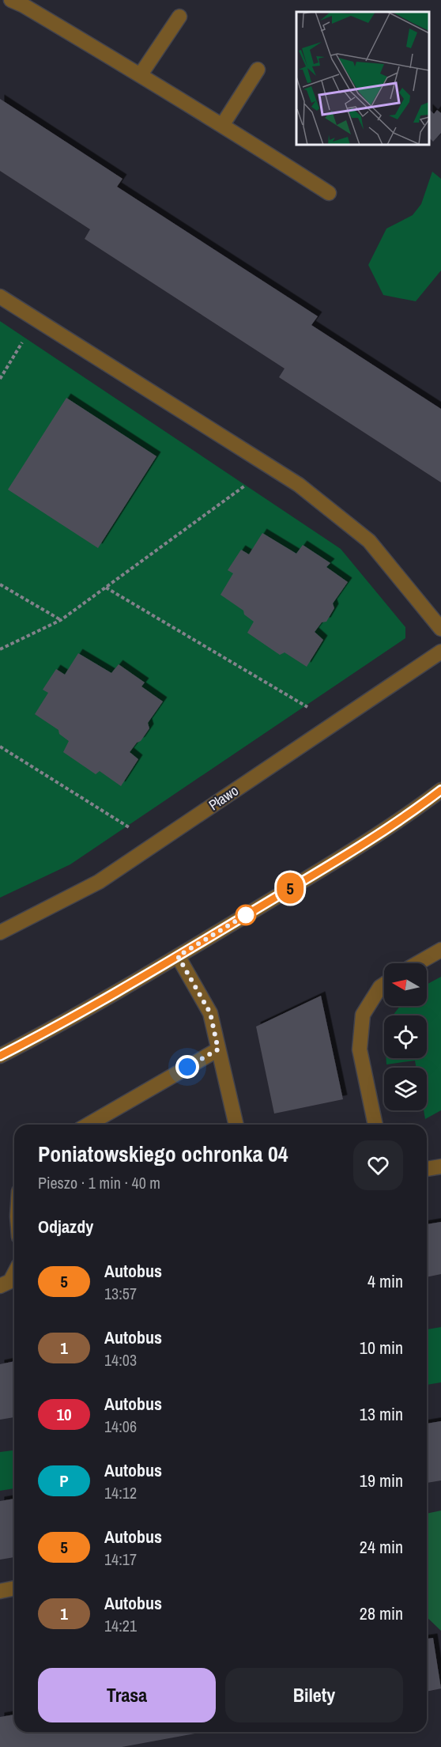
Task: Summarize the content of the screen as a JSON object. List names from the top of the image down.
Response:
{
  "streets": {
    "street": ["Pławo"]
  },
  "lines": ["bus line 5"],
  "north": "left",
  "page": {
    "on_map": "5",
    "heading": [
      ["Poniatowskiego ochronka 04", "Pieszo · 1 min · 40 m"],
      "Odjazdy"
    ],
    "list": [
      {
        "mark": "5",
        "name": "Autobus",
        "note": "13:57",
        "value": "4 min"
      },
      {
        "mark": "1",
        "name": "Autobus",
        "note": "14:03",
        "value": "10 min"
      },
      {
        "mark": "10",
        "name": "Autobus",
        "note": "14:06",
        "value": "13 min"
      },
      {
        "mark": "P",
        "name": "Autobus",
        "note": "14:12",
        "value": "19 min"
      },
      {
        "mark": "5",
        "name": "Autobus",
        "note": "14:17",
        "value": "24 min"
      },
      {
        "mark": "1",
        "name": "Autobus",
        "note": "14:21",
        "value": "28 min"
      }
    ],
    "buttons": ["Trasa", "Bilety"]
  }
}
